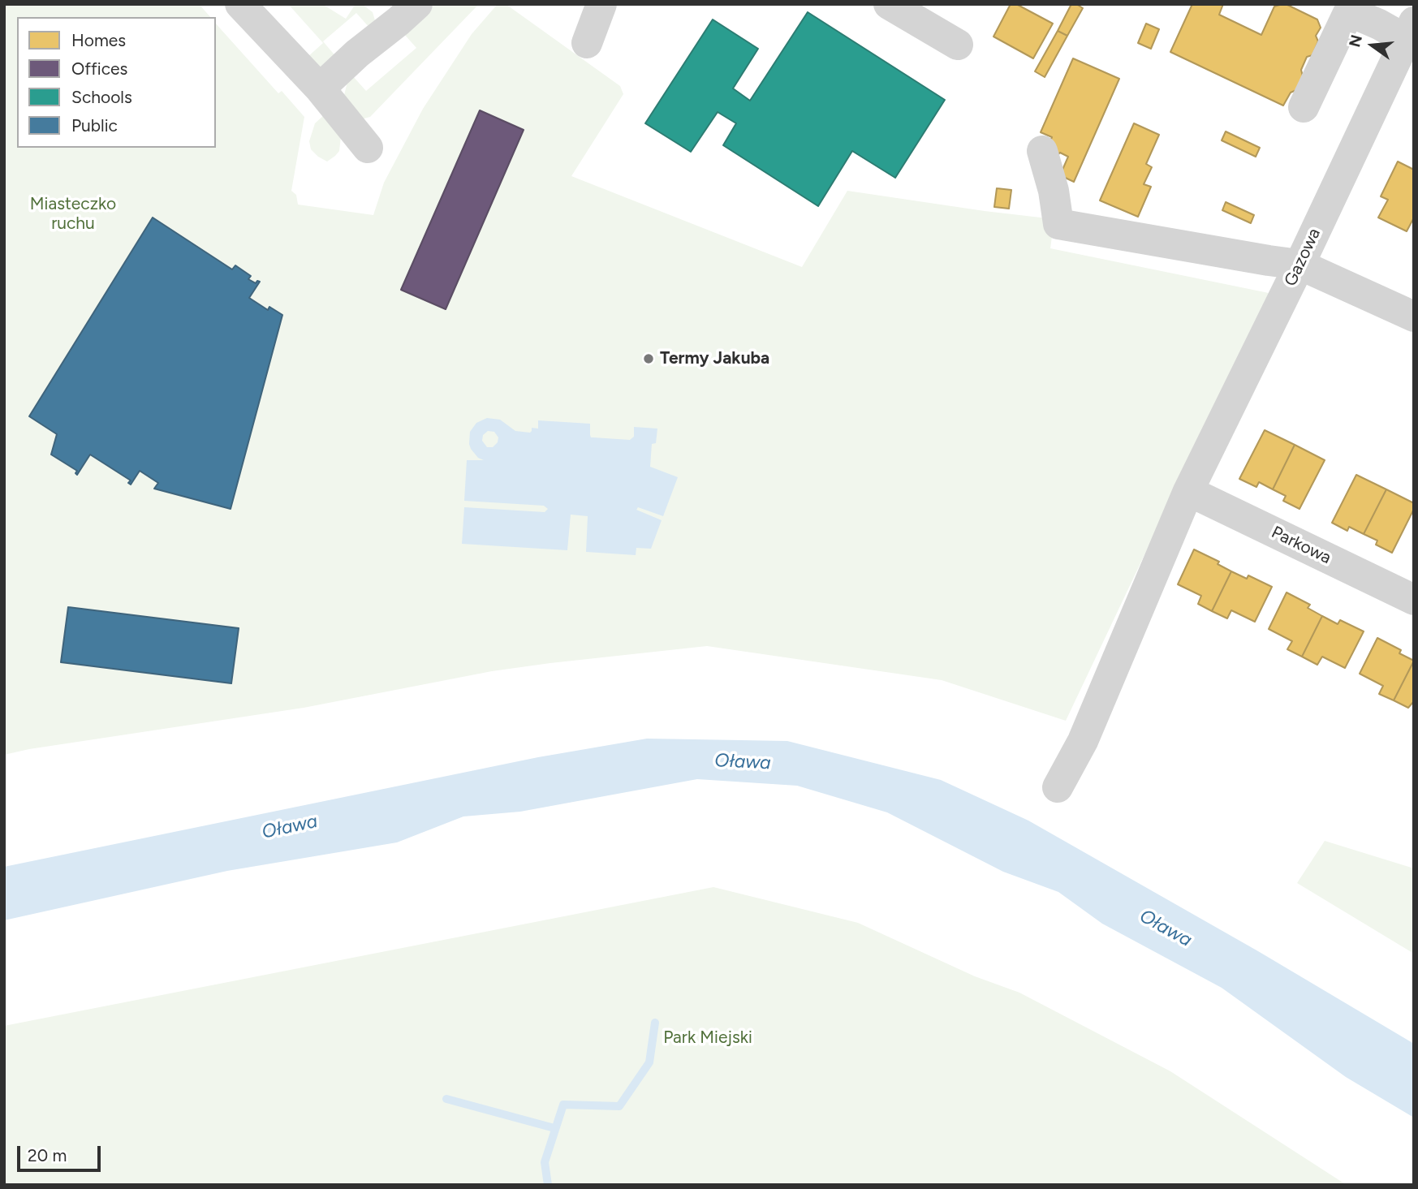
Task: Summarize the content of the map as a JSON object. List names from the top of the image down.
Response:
{
  "streets": {
    "street": ["Gazowa", "Parkowa"]
  },
  "crossings": [
    ["Gazowa", "Parkowa"]
  ],
  "water": ["Oława"],
  "parks": ["Miasteczko ruchu", "Park Miejski"],
  "places": ["Termy Jakuba"],
  "legend": [
    "Homes",
    "Offices",
    "Schools",
    "Public"
  ],
  "scale_bar": "20 m",
  "north": "left"
}
